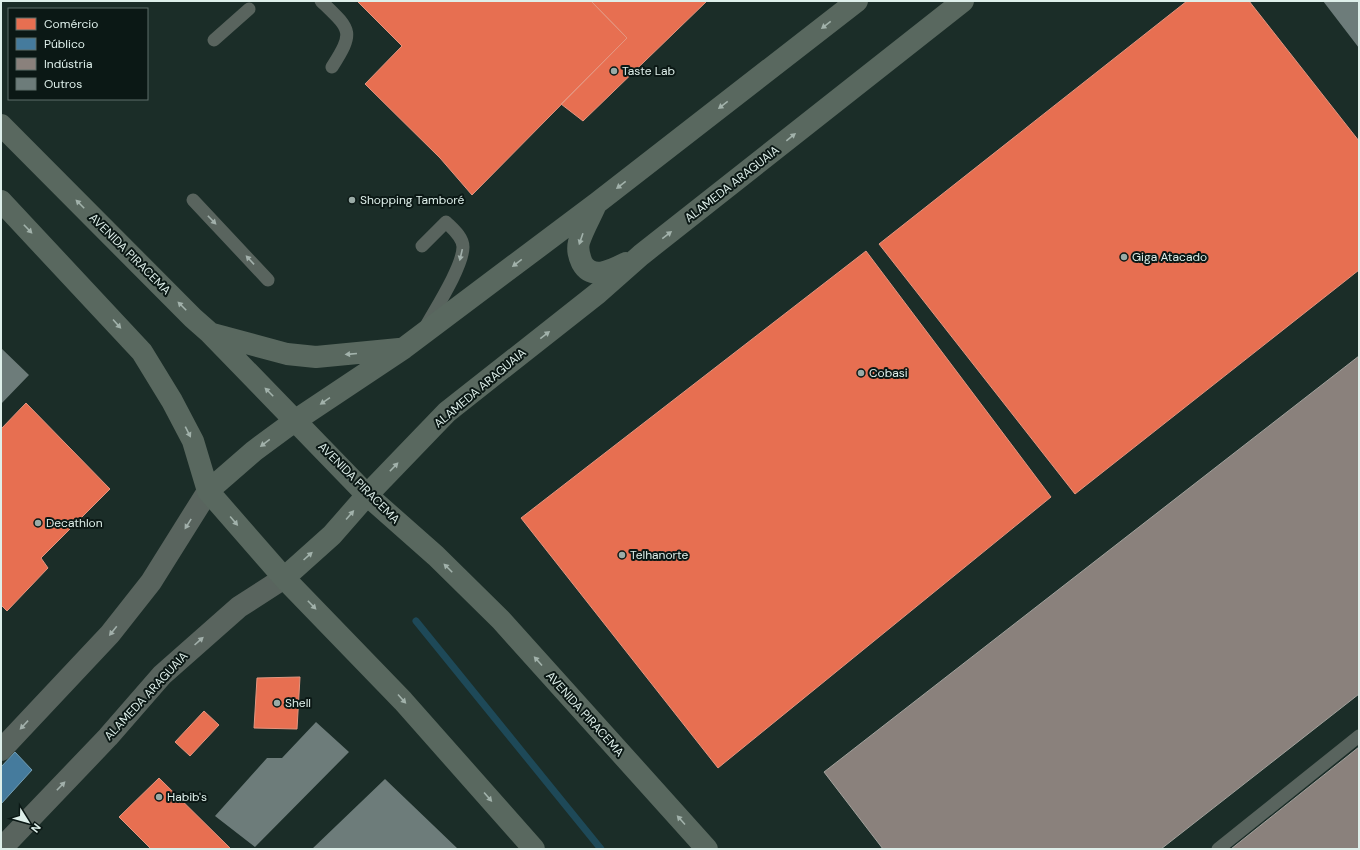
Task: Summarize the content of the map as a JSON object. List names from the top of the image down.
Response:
{
  "streets": {
    "main road": ["ALAMEDA ARAGUAIA", "AVENIDA PIRACEMA"]
  },
  "crossings": [
    ["ALAMEDA ARAGUAIA", "AVENIDA PIRACEMA"]
  ],
  "places": [
    "Taste Lab",
    "Shopping Tamboré",
    "Giga Atacado",
    "Cobasi",
    "Decathlon",
    "Telhanorte",
    "Shell",
    "Habib's"
  ],
  "legend": [
    "Comércio",
    "Público",
    "Indústria",
    "Outros"
  ],
  "north": "bottom right"
}
